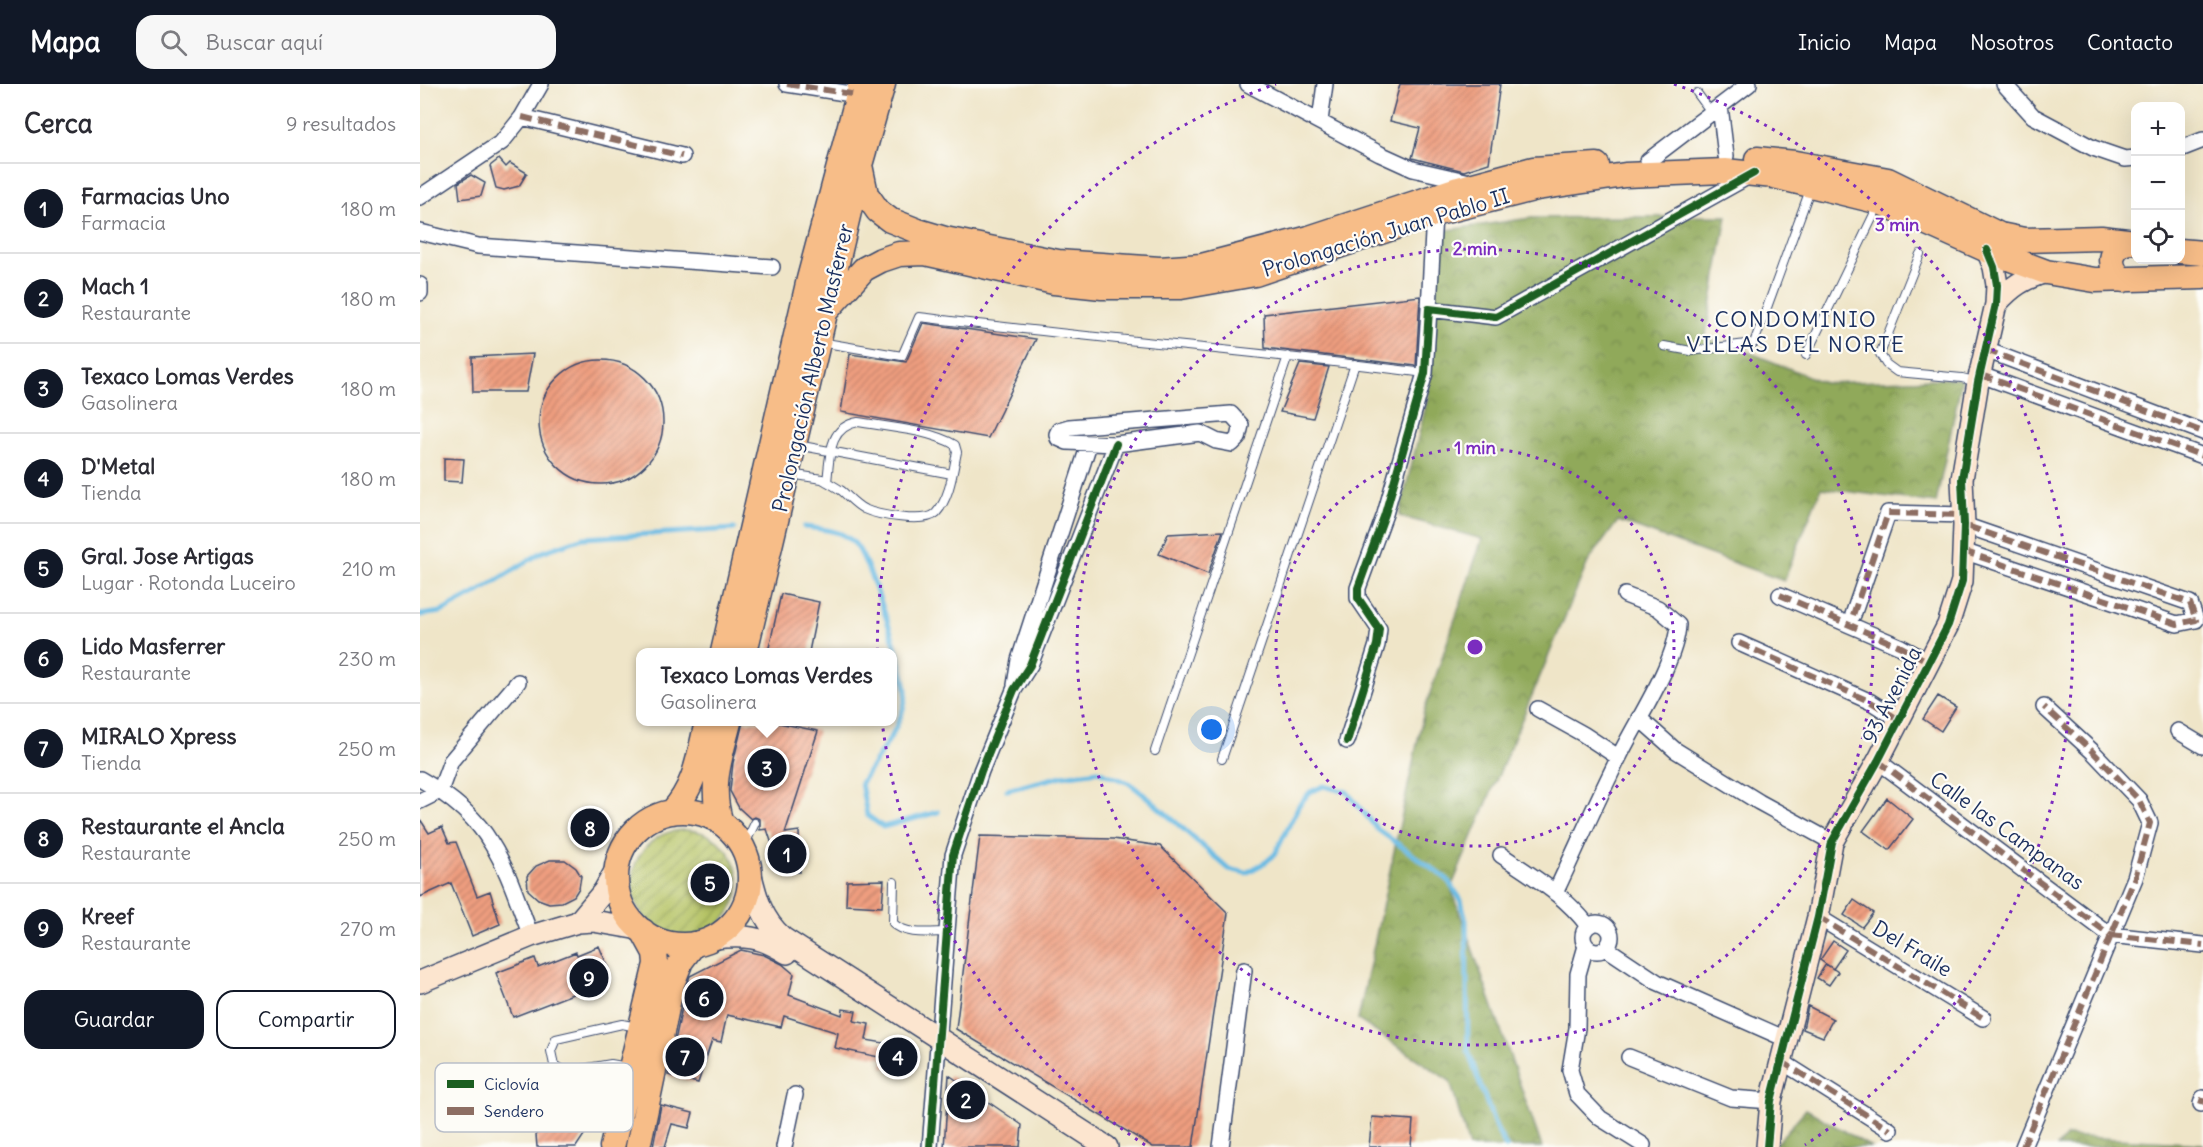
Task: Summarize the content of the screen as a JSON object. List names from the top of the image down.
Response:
{
  "streets": {
    "main road": ["Prolongación Juan Pablo II", "Prolongación Alberto Masferrer"],
    "street": ["93 Avenida", "Calle las Campanas", "Del Fraile"]
  },
  "crossings": [
    ["Prolongación Juan Pablo II", "Prolongación Alberto Masferrer"],
    ["Prolongación Juan Pablo II", "93 Avenida"],
    ["93 Avenida", "Calle las Campanas"],
    ["93 Avenida", "Del Fraile"]
  ],
  "districts": ["CONDOMINIO VILLAS DEL NORTE"],
  "legend": ["Ciclovía", "Sendero"],
  "page": {
    "header": "Mapa",
    "search": "Buscar aquí",
    "nav": [
      "Inicio",
      "Mapa",
      "Nosotros",
      "Contacto"
    ],
    "heading": ["Cerca", "9 resultados"],
    "map_buttons": ["+", "−"],
    "list": [
      {
        "mark": "1",
        "name": "Farmacias Uno",
        "note": "Farmacia",
        "value": "180 m"
      },
      {
        "mark": "2",
        "name": "Mach 1",
        "note": "Restaurante",
        "value": "180 m"
      },
      {
        "mark": "3",
        "name": "Texaco Lomas Verdes",
        "note": "Gasolinera",
        "value": "180 m"
      },
      {
        "mark": "4",
        "name": "D'Metal",
        "note": "Tienda",
        "value": "180 m"
      },
      {
        "mark": "5",
        "name": "Gral. Jose Artigas",
        "note": "Lugar · Rotonda Luceiro",
        "value": "210 m"
      },
      {
        "mark": "6",
        "name": "Lido Masferrer",
        "note": "Restaurante",
        "value": "230 m"
      },
      {
        "mark": "7",
        "name": "MIRALO Xpress",
        "note": "Tienda",
        "value": "250 m"
      },
      {
        "mark": "8",
        "name": "Restaurante el Ancla",
        "note": "Restaurante",
        "value": "250 m"
      },
      {
        "mark": "9",
        "name": "Kreef",
        "note": "Restaurante",
        "value": "270 m"
      }
    ],
    "popup": ["Texaco Lomas Verdes", "Gasolinera"],
    "pins": [
      "3",
      "8",
      "1",
      "5",
      "9",
      "6",
      "4",
      "7",
      "2"
    ],
    "buttons": ["Guardar", "Compartir"]
  },
  "rings": ["3 min", "2 min", "1 min"]
}
